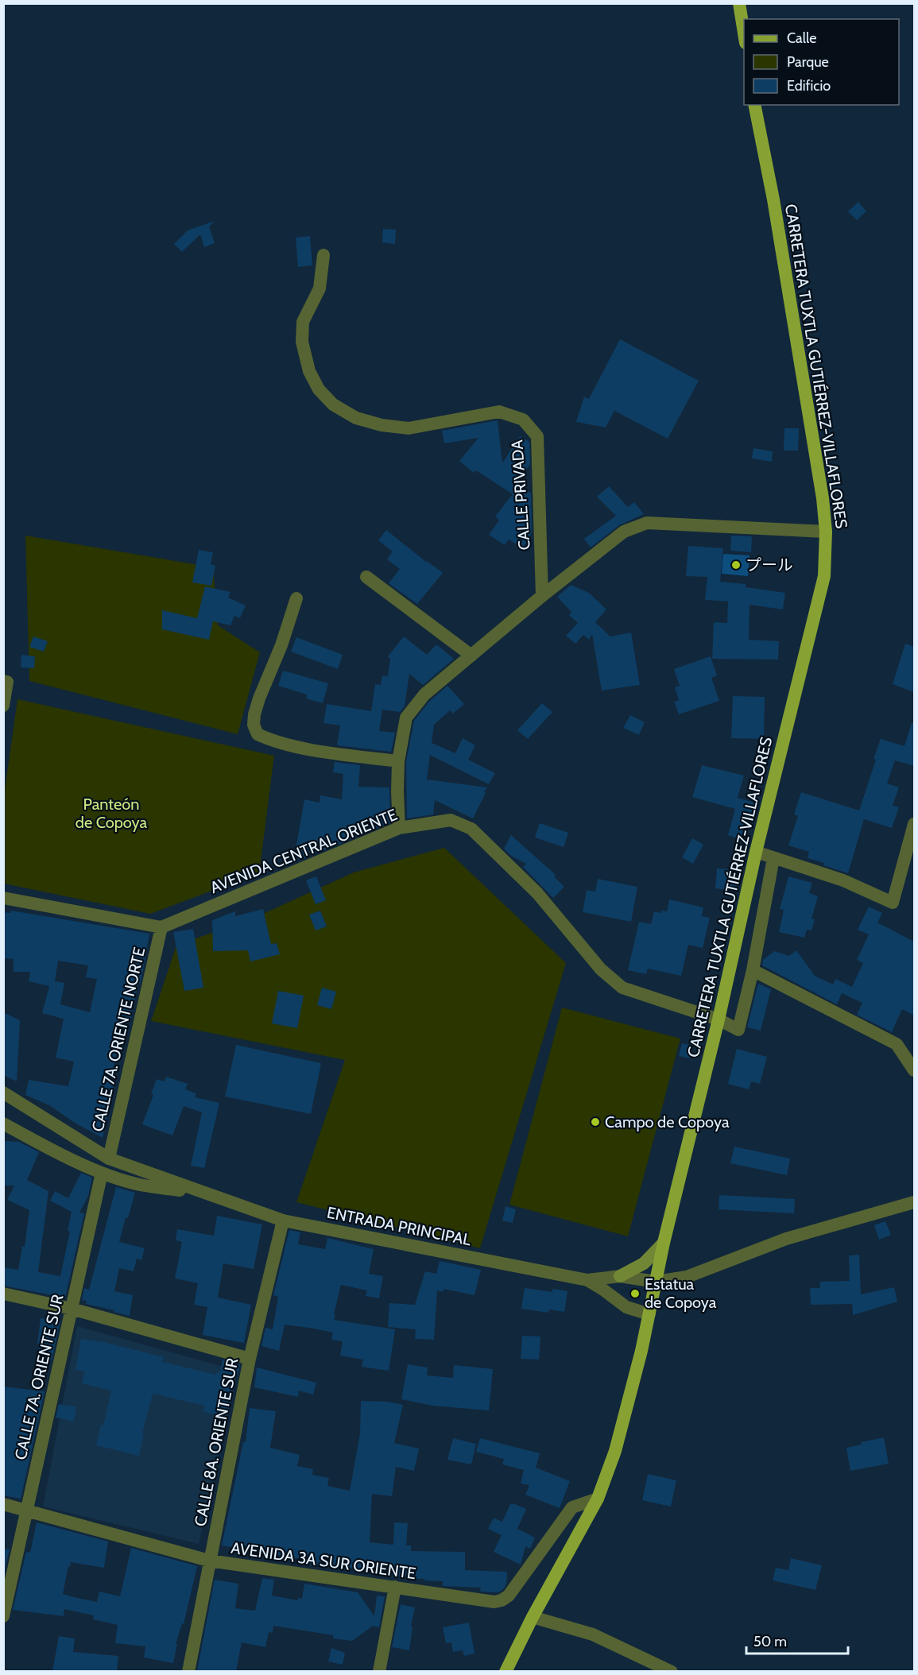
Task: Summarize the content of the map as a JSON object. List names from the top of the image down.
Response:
{
  "streets": {
    "main road": ["CARRETERA TUXTLA GUTIÉRREZ-VILLAFLORES"],
    "street": [
      "CALLE PRIVADA",
      "AVENIDA CENTRAL ORIENTE",
      "CALLE 7A. ORIENTE NORTE",
      "ENTRADA PRINCIPAL",
      "CALLE 7A. ORIENTE SUR",
      "CALLE 8A. ORIENTE SUR",
      "AVENIDA 3A SUR ORIENTE"
    ]
  },
  "crossings": [
    ["CARRETERA TUXTLA GUTIÉRREZ-VILLAFLORES", "AVENIDA CENTRAL ORIENTE"],
    ["CARRETERA TUXTLA GUTIÉRREZ-VILLAFLORES", "AVENIDA 3A SUR ORIENTE"],
    ["AVENIDA CENTRAL ORIENTE", "CALLE 7A. ORIENTE NORTE"],
    ["ENTRADA PRINCIPAL", "CALLE 8A. ORIENTE SUR"],
    ["CALLE 7A. ORIENTE SUR", "AVENIDA 3A SUR ORIENTE"],
    ["CALLE 8A. ORIENTE SUR", "AVENIDA 3A SUR ORIENTE"]
  ],
  "parks": ["Panteón de Copoya"],
  "places": ["プール", "Campo de Copoya", "Estatua de Copoya"],
  "legend": ["Calle", "Parque", "Edificio"],
  "scale_bar": "50 m"
}
